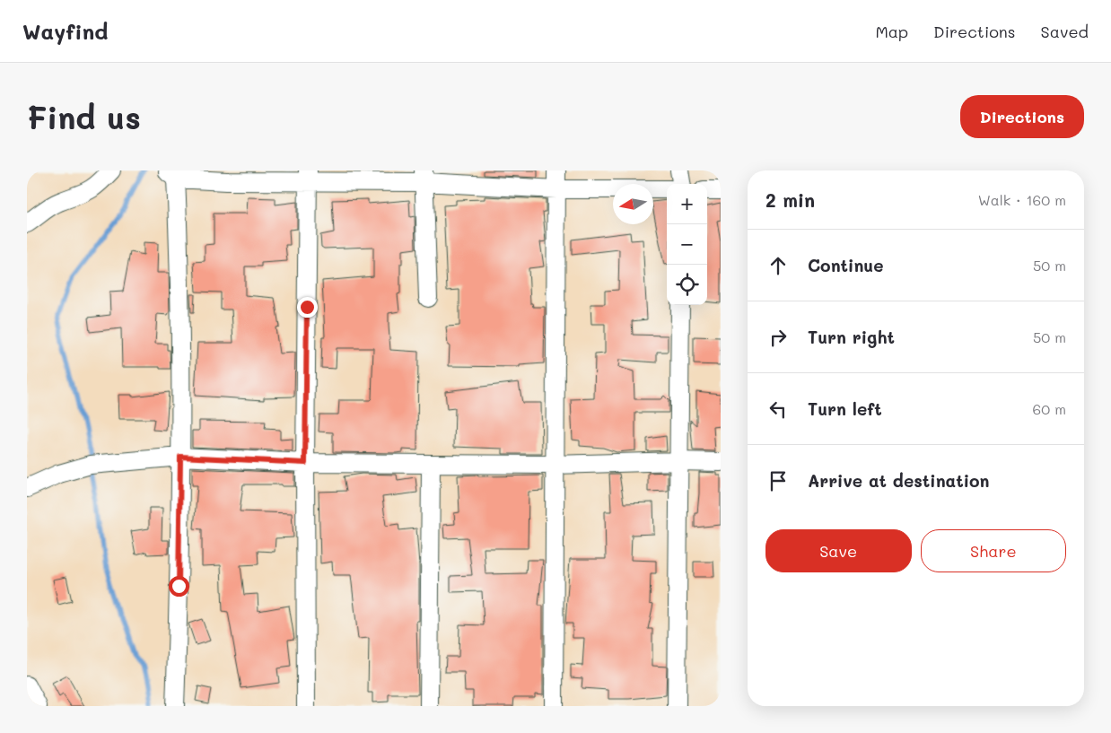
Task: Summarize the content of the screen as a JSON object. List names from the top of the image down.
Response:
{
  "north": "left",
  "page": {
    "header": "Wayfind",
    "nav": ["Map", "Directions", "Saved"],
    "buttons": [
      "Directions",
      ["Save", "Share"]
    ],
    "title": "Find us",
    "heading": ["2 min", "Walk · 160 m"],
    "map_buttons": ["+", "−"],
    "list": [
      ["Continue", "50 m"],
      ["Turn right", "50 m"],
      ["Turn left", "60 m"],
      "Arrive at destination"
    ]
  }
}
